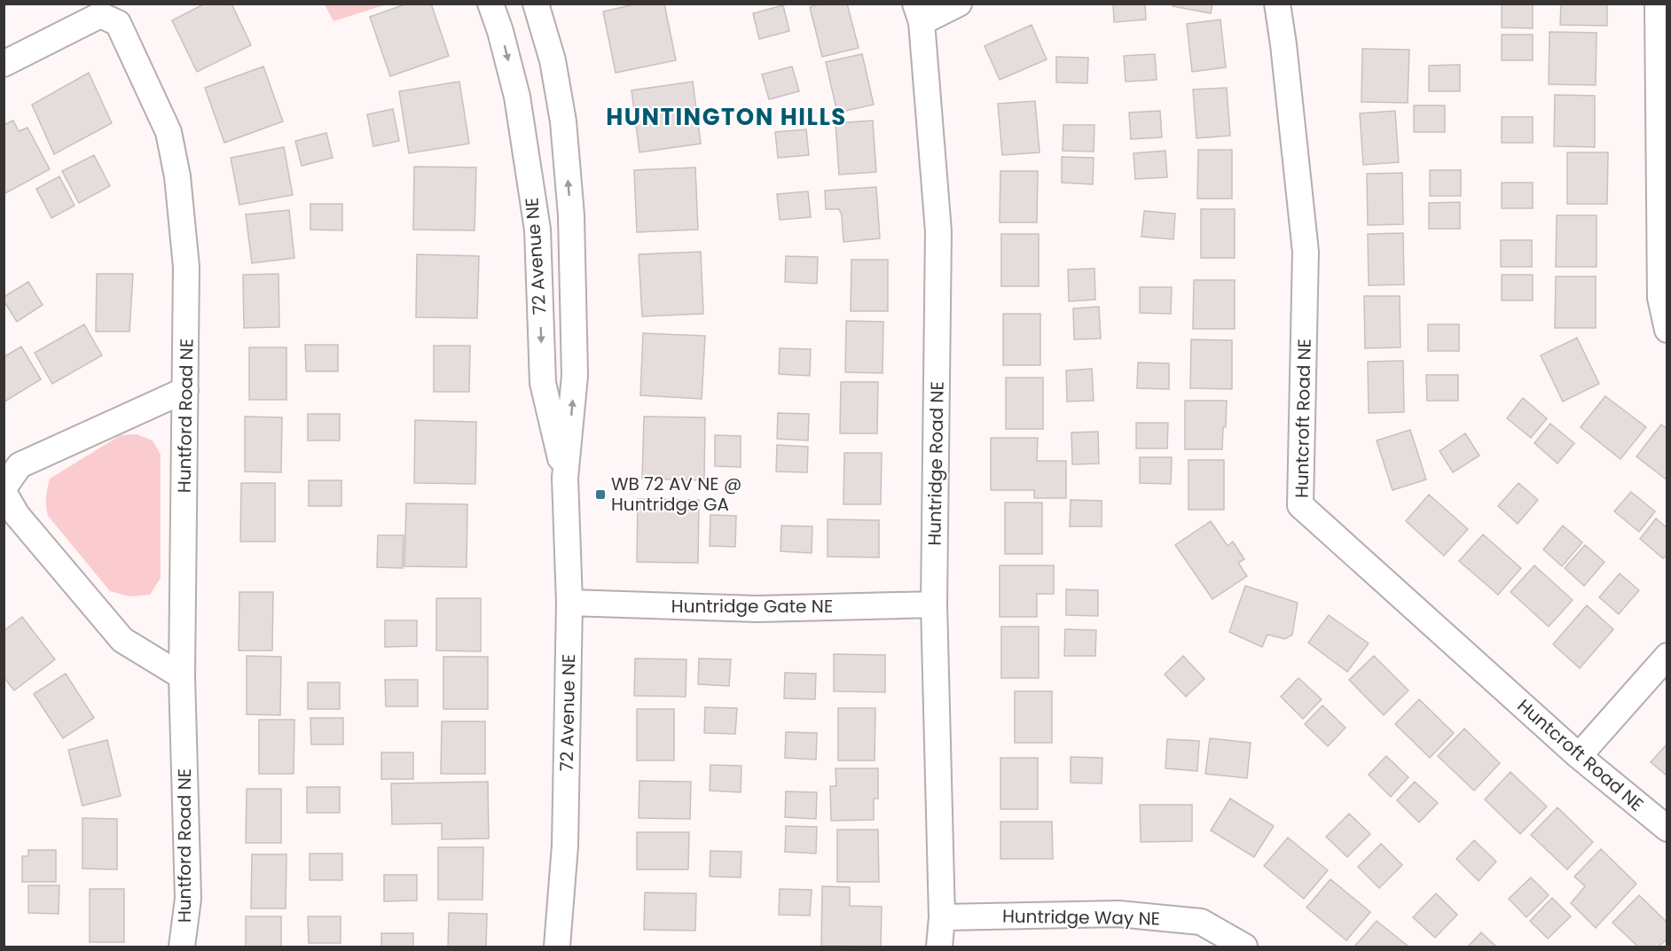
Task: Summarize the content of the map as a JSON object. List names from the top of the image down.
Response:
{
  "streets": {
    "street": [
      "72 Avenue NE",
      "Huntford Road NE",
      "Huntcroft Road NE",
      "Huntridge Road NE",
      "Huntridge Gate NE",
      "Huntridge Way NE"
    ]
  },
  "crossings": [
    ["72 Avenue NE", "Huntridge Gate NE"],
    ["Huntridge Road NE", "Huntridge Gate NE"],
    ["Huntridge Road NE", "Huntridge Way NE"]
  ],
  "districts": ["HUNTINGTON HILLS"],
  "places": {
    "transit": ["WB 72 AV NE @ Huntridge GA"]
  }
}
